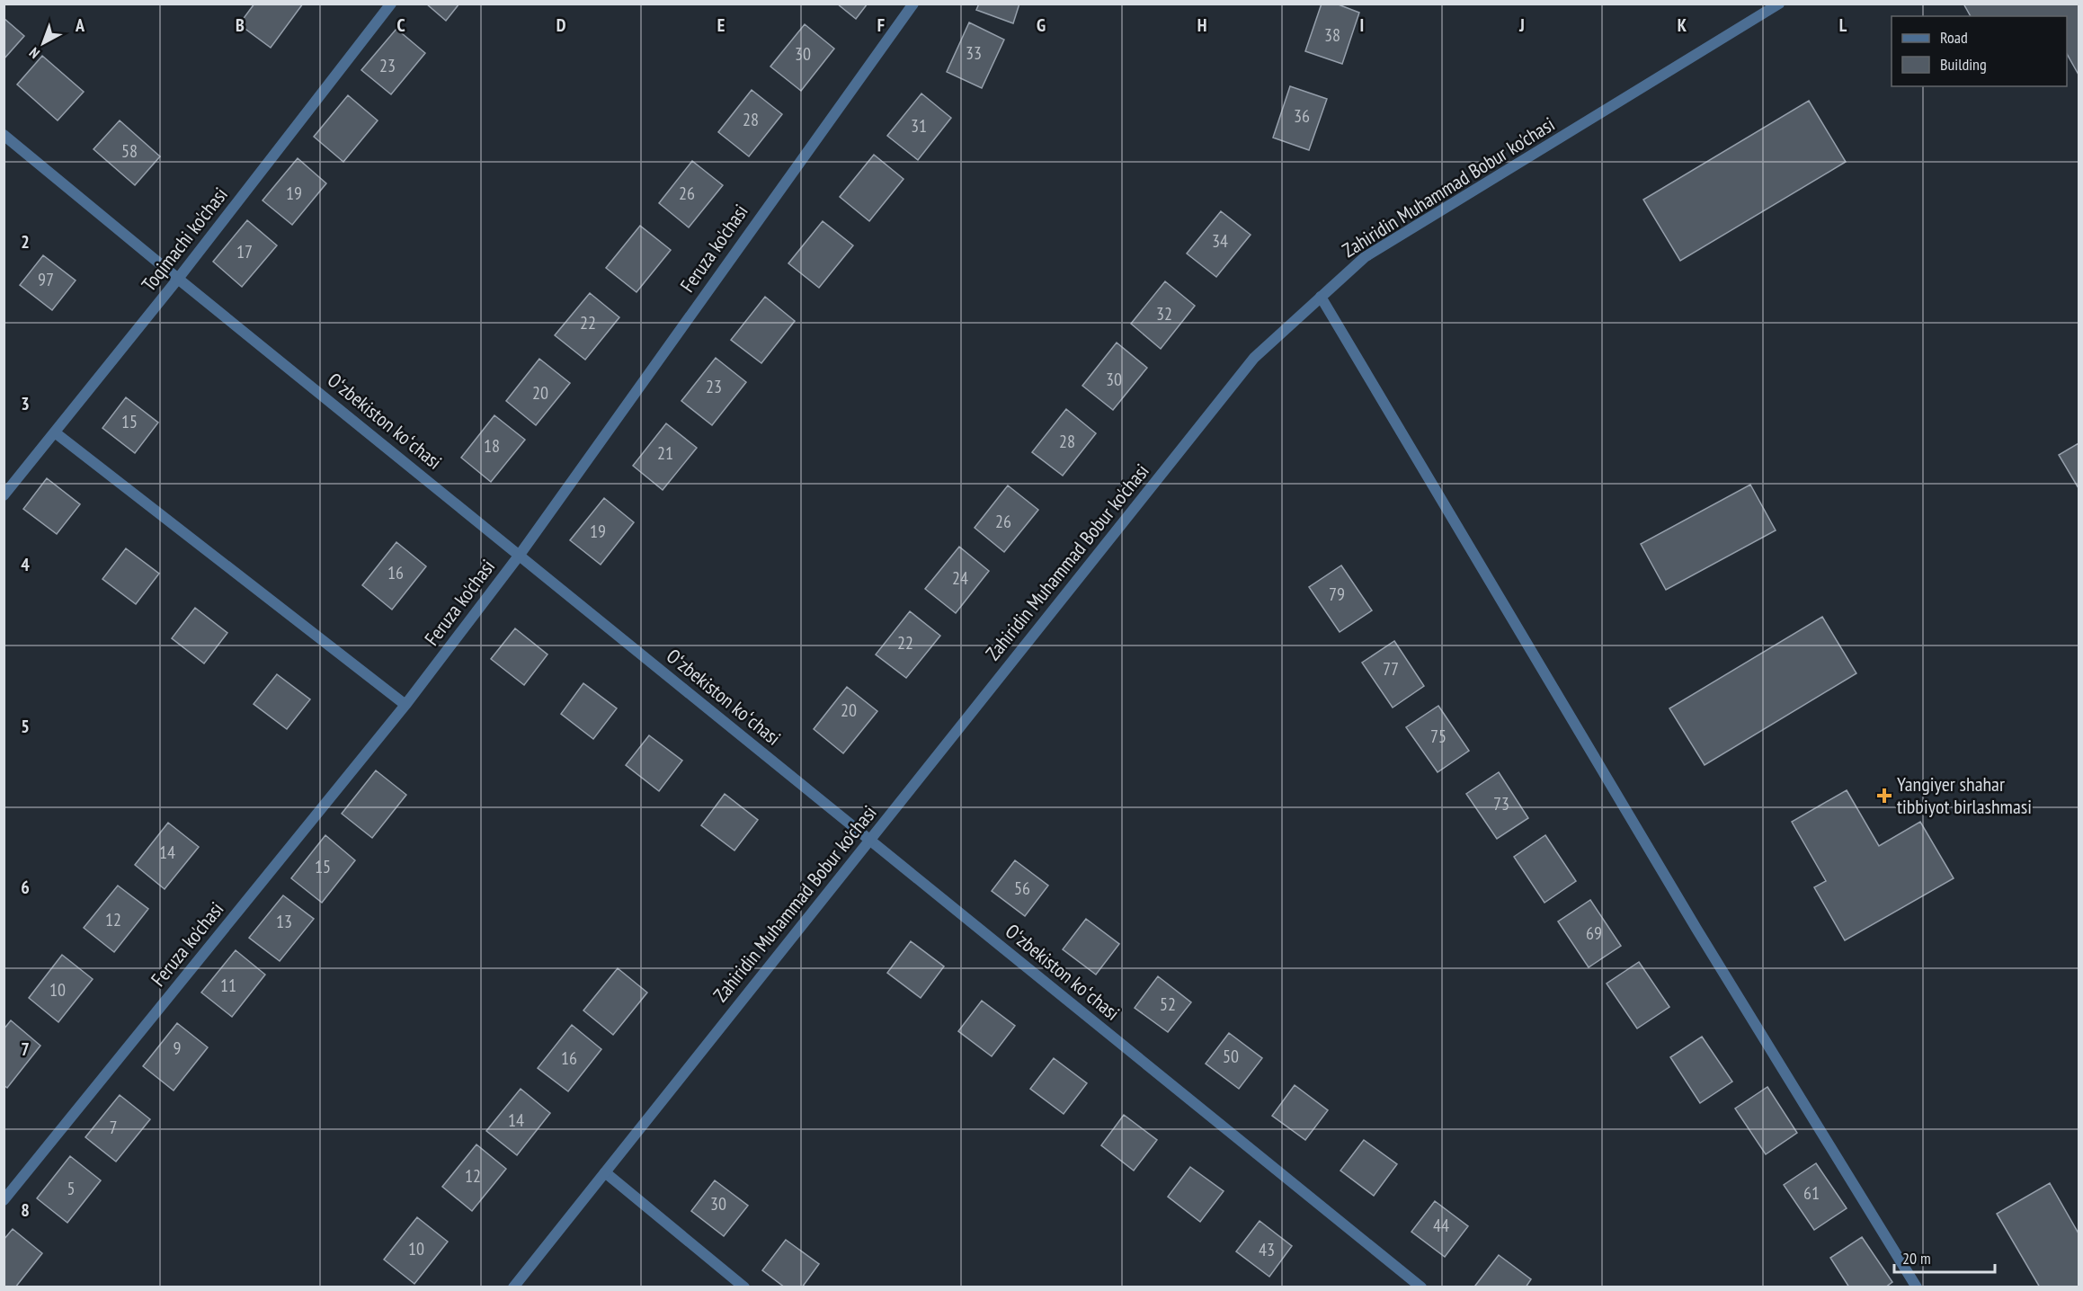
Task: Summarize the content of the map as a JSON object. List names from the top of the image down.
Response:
{
  "streets": {
    "street": [
      "Zahiridin Muhammad Bobur ko'chasi",
      "Toqimachi ko'chasi",
      "Feruza ko'chasi",
      "Oʻzbekiston koʻchasi"
    ]
  },
  "crossings": [
    ["Zahiridin Muhammad Bobur ko'chasi", "Oʻzbekiston koʻchasi"],
    ["Toqimachi ko'chasi", "Oʻzbekiston koʻchasi"],
    ["Feruza ko'chasi", "Oʻzbekiston koʻchasi"]
  ],
  "places": {
    "health": ["Yangiyer shahar tibbiyot birlashmasi"]
  },
  "house_numbers": [
    "38",
    "33",
    "30",
    "23",
    "36",
    "28",
    "31",
    "58",
    "19",
    "26",
    "34",
    "17",
    "97",
    "32",
    "22",
    "30",
    "23",
    "20",
    "15",
    "28",
    "18",
    "21",
    "26",
    "19",
    "16",
    "24",
    "79",
    "22",
    "77",
    "20",
    "75",
    "73",
    "14",
    "15",
    "56",
    "12",
    "13",
    "69",
    "11",
    "10",
    "52",
    "9",
    "50",
    "16",
    "14",
    "7",
    "12",
    "5",
    "61",
    "30",
    "44",
    "10",
    "43"
  ],
  "legend": ["Road", "Building"],
  "scale_bar": "20 m",
  "north": "bottom left",
  "grid": {
    "columns": [
      "A",
      "B",
      "C",
      "D",
      "E",
      "F",
      "G",
      "H",
      "I",
      "J",
      "K",
      "L"
    ],
    "rows": [
      "2",
      "3",
      "4",
      "5",
      "6",
      "7",
      "8"
    ]
  }
}
